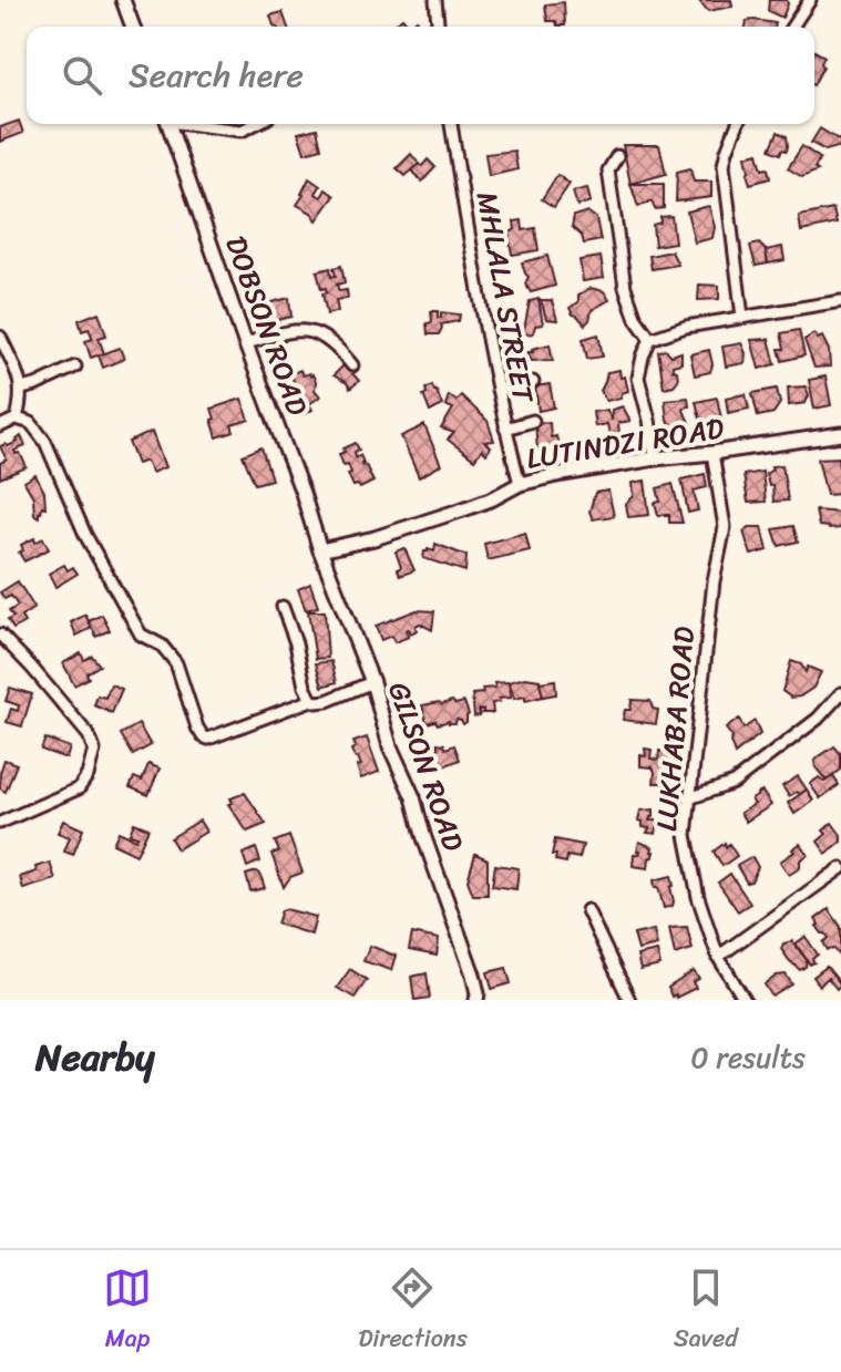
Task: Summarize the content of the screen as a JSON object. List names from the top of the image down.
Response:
{
  "streets": {
    "street": [
      "MHLALA STREET",
      "DOBSON ROAD",
      "LUTINDZI ROAD",
      "LUKHABA ROAD",
      "GILSON ROAD"
    ]
  },
  "crossings": [
    ["MHLALA STREET", "LUTINDZI ROAD"],
    ["DOBSON ROAD", "LUTINDZI ROAD"],
    ["DOBSON ROAD", "GILSON ROAD"],
    ["LUTINDZI ROAD", "LUKHABA ROAD"],
    ["LUTINDZI ROAD", "GILSON ROAD"]
  ],
  "page": {
    "search": "Search here",
    "heading": ["Nearby", "0 results"],
    "nav": ["Map", "Directions", "Saved"]
  }
}
